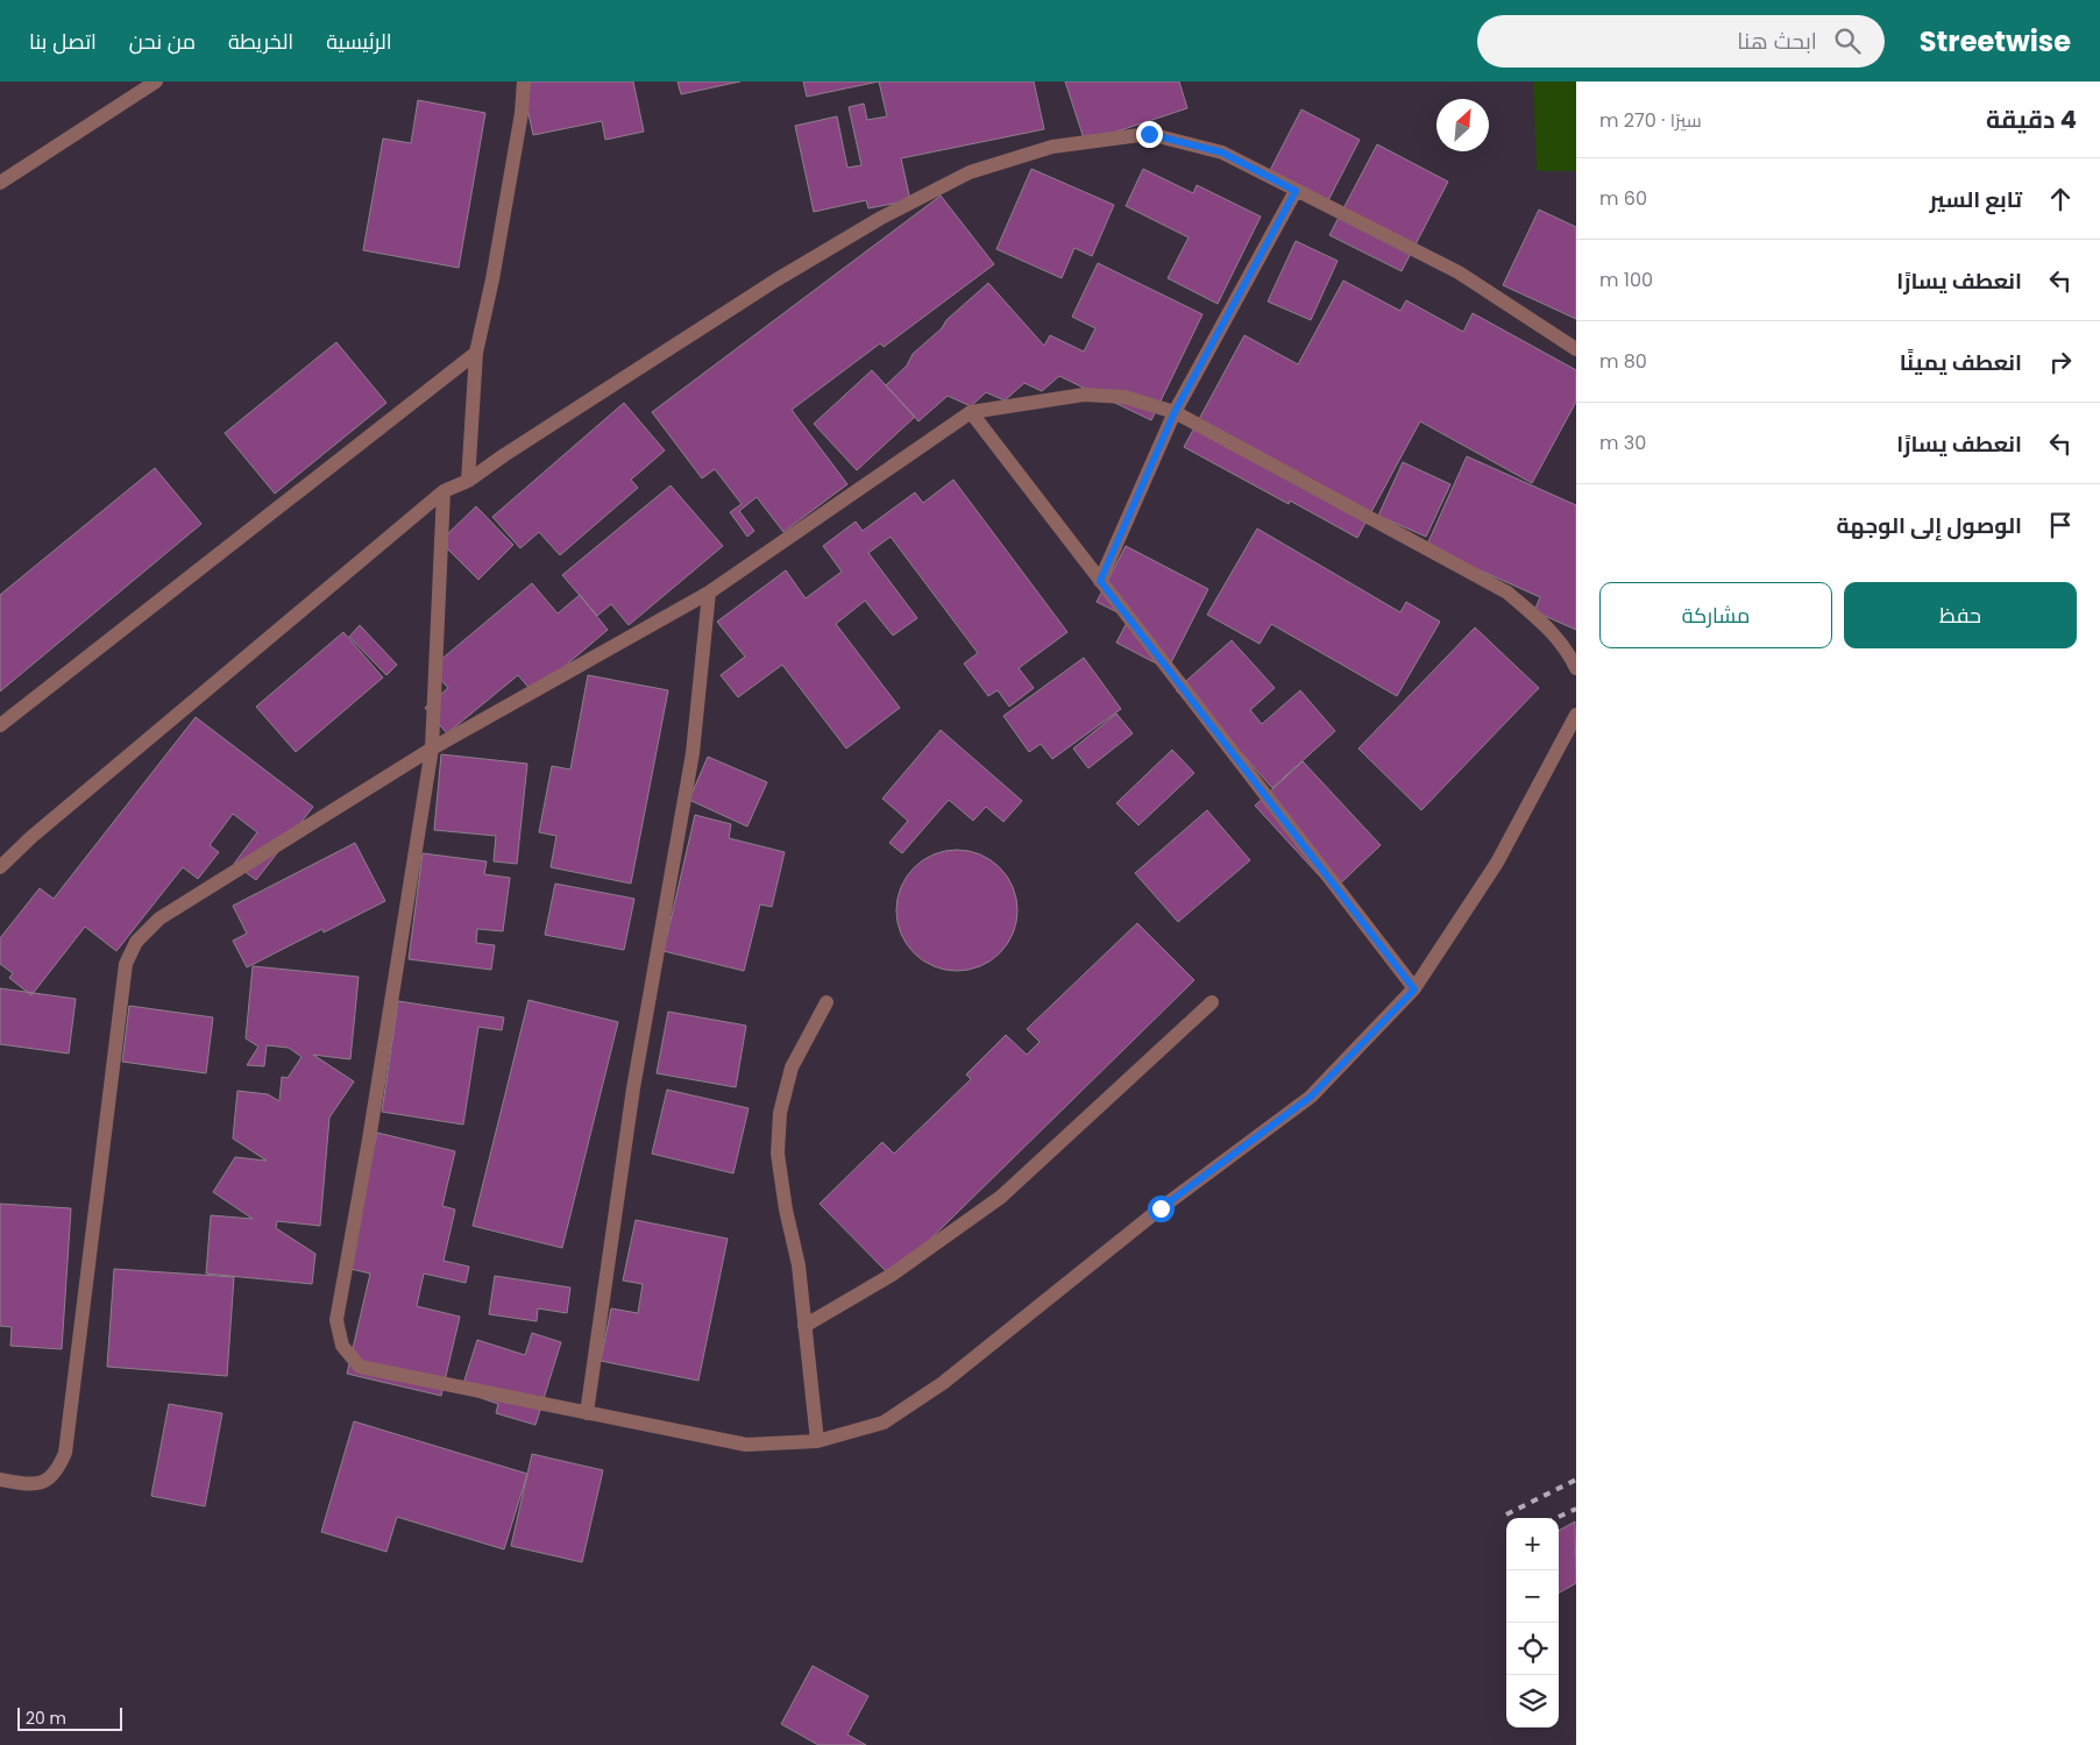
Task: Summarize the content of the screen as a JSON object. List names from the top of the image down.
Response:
{
  "scale_bar": "20 m",
  "north": "top right",
  "page": {
    "header": "Streetwise",
    "search": "ابحث هنا",
    "nav": [
      "الرئيسية",
      "الخريطة",
      "من نحن",
      "اتصل بنا"
    ],
    "heading": ["4 دقيقة", "سيرًا · 270 m"],
    "list": [
      ["تابع السير", "60 m"],
      ["انعطف يسارًا", "100 m"],
      ["انعطف يمينًا", "80 m"],
      ["انعطف يسارًا", "30 m"],
      "الوصول إلى الوجهة"
    ],
    "buttons": ["حفظ", "مشاركة"],
    "map_buttons": ["+", "−"],
    "scale": "20 m"
  }
}
